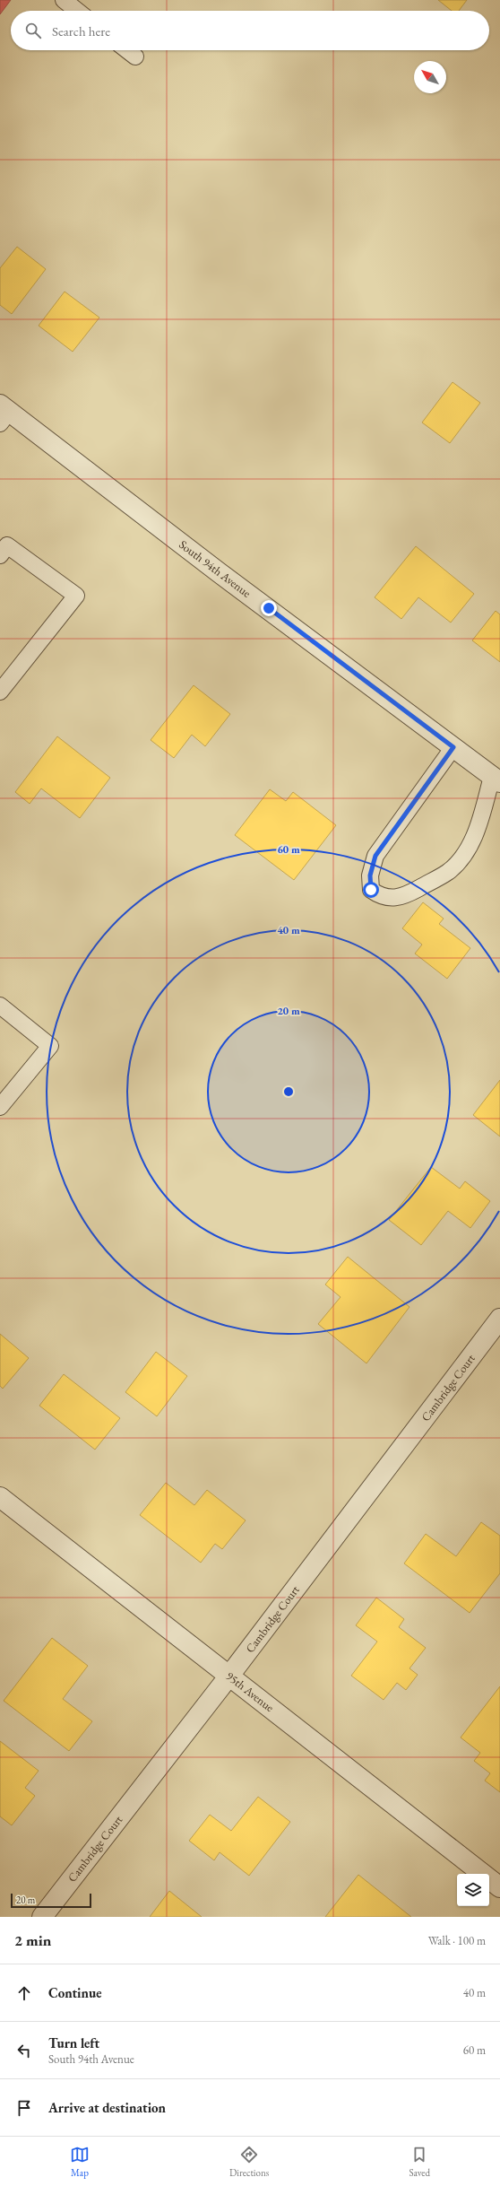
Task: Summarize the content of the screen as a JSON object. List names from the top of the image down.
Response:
{
  "streets": {
    "street": ["South 94th Avenue", "Cambridge Court", "95th Avenue"]
  },
  "crossings": [
    ["Cambridge Court", "95th Avenue"]
  ],
  "scale_bar": "20 m",
  "north": "top left",
  "page": {
    "search": "Search here",
    "scale": "20 m",
    "heading": ["2 min", "Walk · 100 m"],
    "list": [
      ["Continue", "40 m"],
      ["Turn left", "South 94th Avenue", "60 m"],
      "Arrive at destination"
    ],
    "nav": ["Map", "Directions", "Saved"]
  },
  "rings": ["60 m", "40 m", "20 m"]
}
